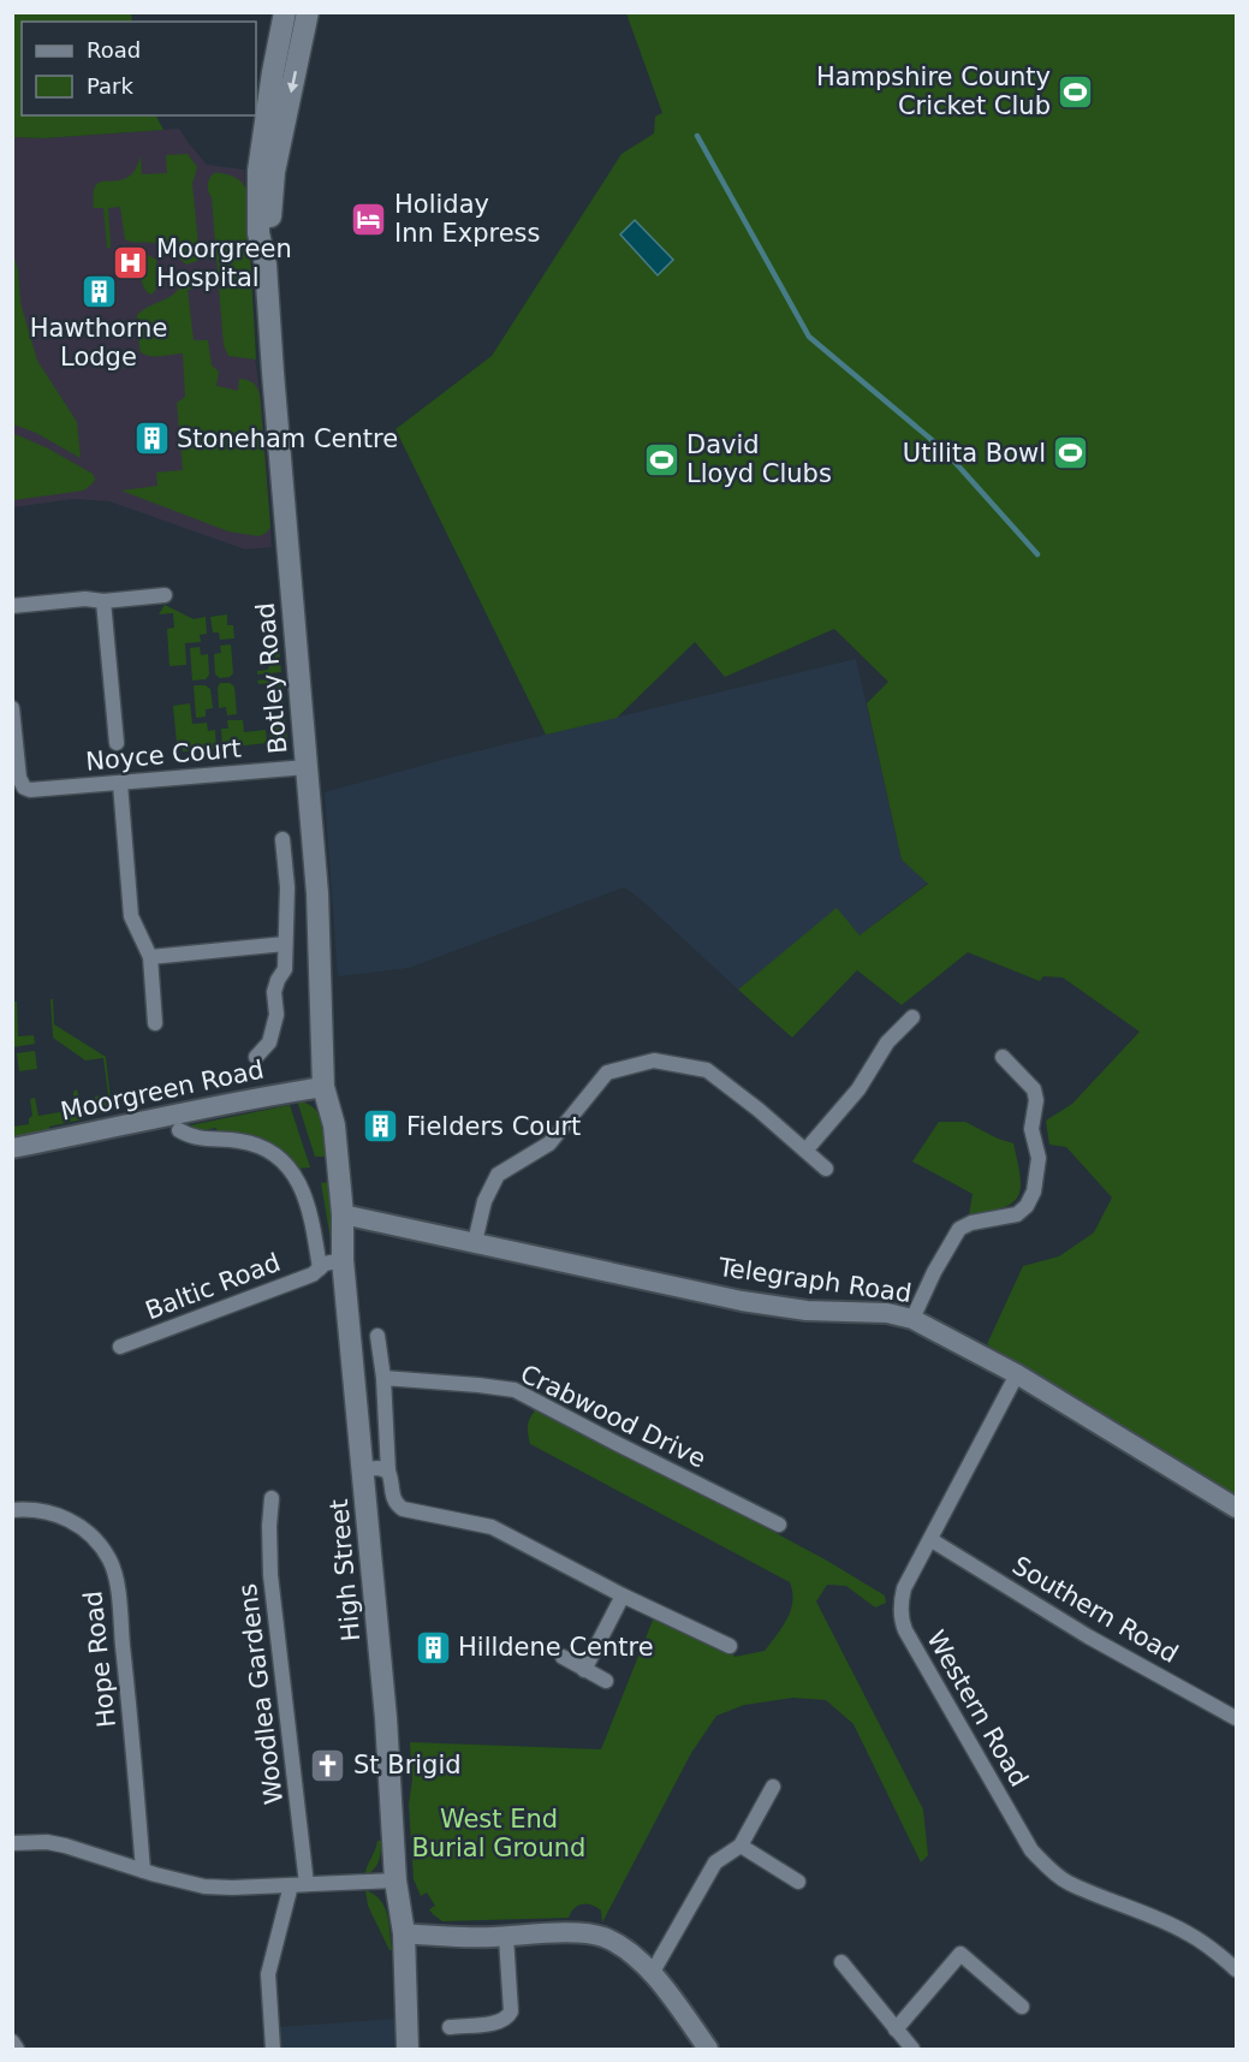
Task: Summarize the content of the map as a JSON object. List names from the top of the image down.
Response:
{
  "streets": {
    "main road": ["Botley Road", "High Street"],
    "street": [
      "Noyce Court",
      "Moorgreen Road",
      "Telegraph Road",
      "Baltic Road",
      "Crabwood Drive",
      "Southern Road",
      "Hope Road",
      "Woodlea Gardens",
      "Western Road"
    ]
  },
  "crossings": [
    ["Botley Road", "Noyce Court"],
    ["Botley Road", "Moorgreen Road"],
    ["Botley Road", "High Street"],
    ["Moorgreen Road", "High Street"],
    ["Telegraph Road", "High Street"],
    ["Telegraph Road", "Western Road"],
    ["Baltic Road", "High Street"],
    ["Southern Road", "Western Road"]
  ],
  "parks": ["West End Burial Ground"],
  "places": {
    "sports": ["Hampshire County Cricket Club", "Utilita Bowl", "David Lloyd Clubs"],
    "hotel": ["Holiday Inn Express"],
    "hospital": ["Moorgreen Hospital"],
    "building": [
      "Hawthorne Lodge",
      "Stoneham Centre",
      "Fielders Court",
      "Hilldene Centre"
    ],
    "church": ["St Brigid"]
  },
  "legend": ["Road", "Park"]
}
